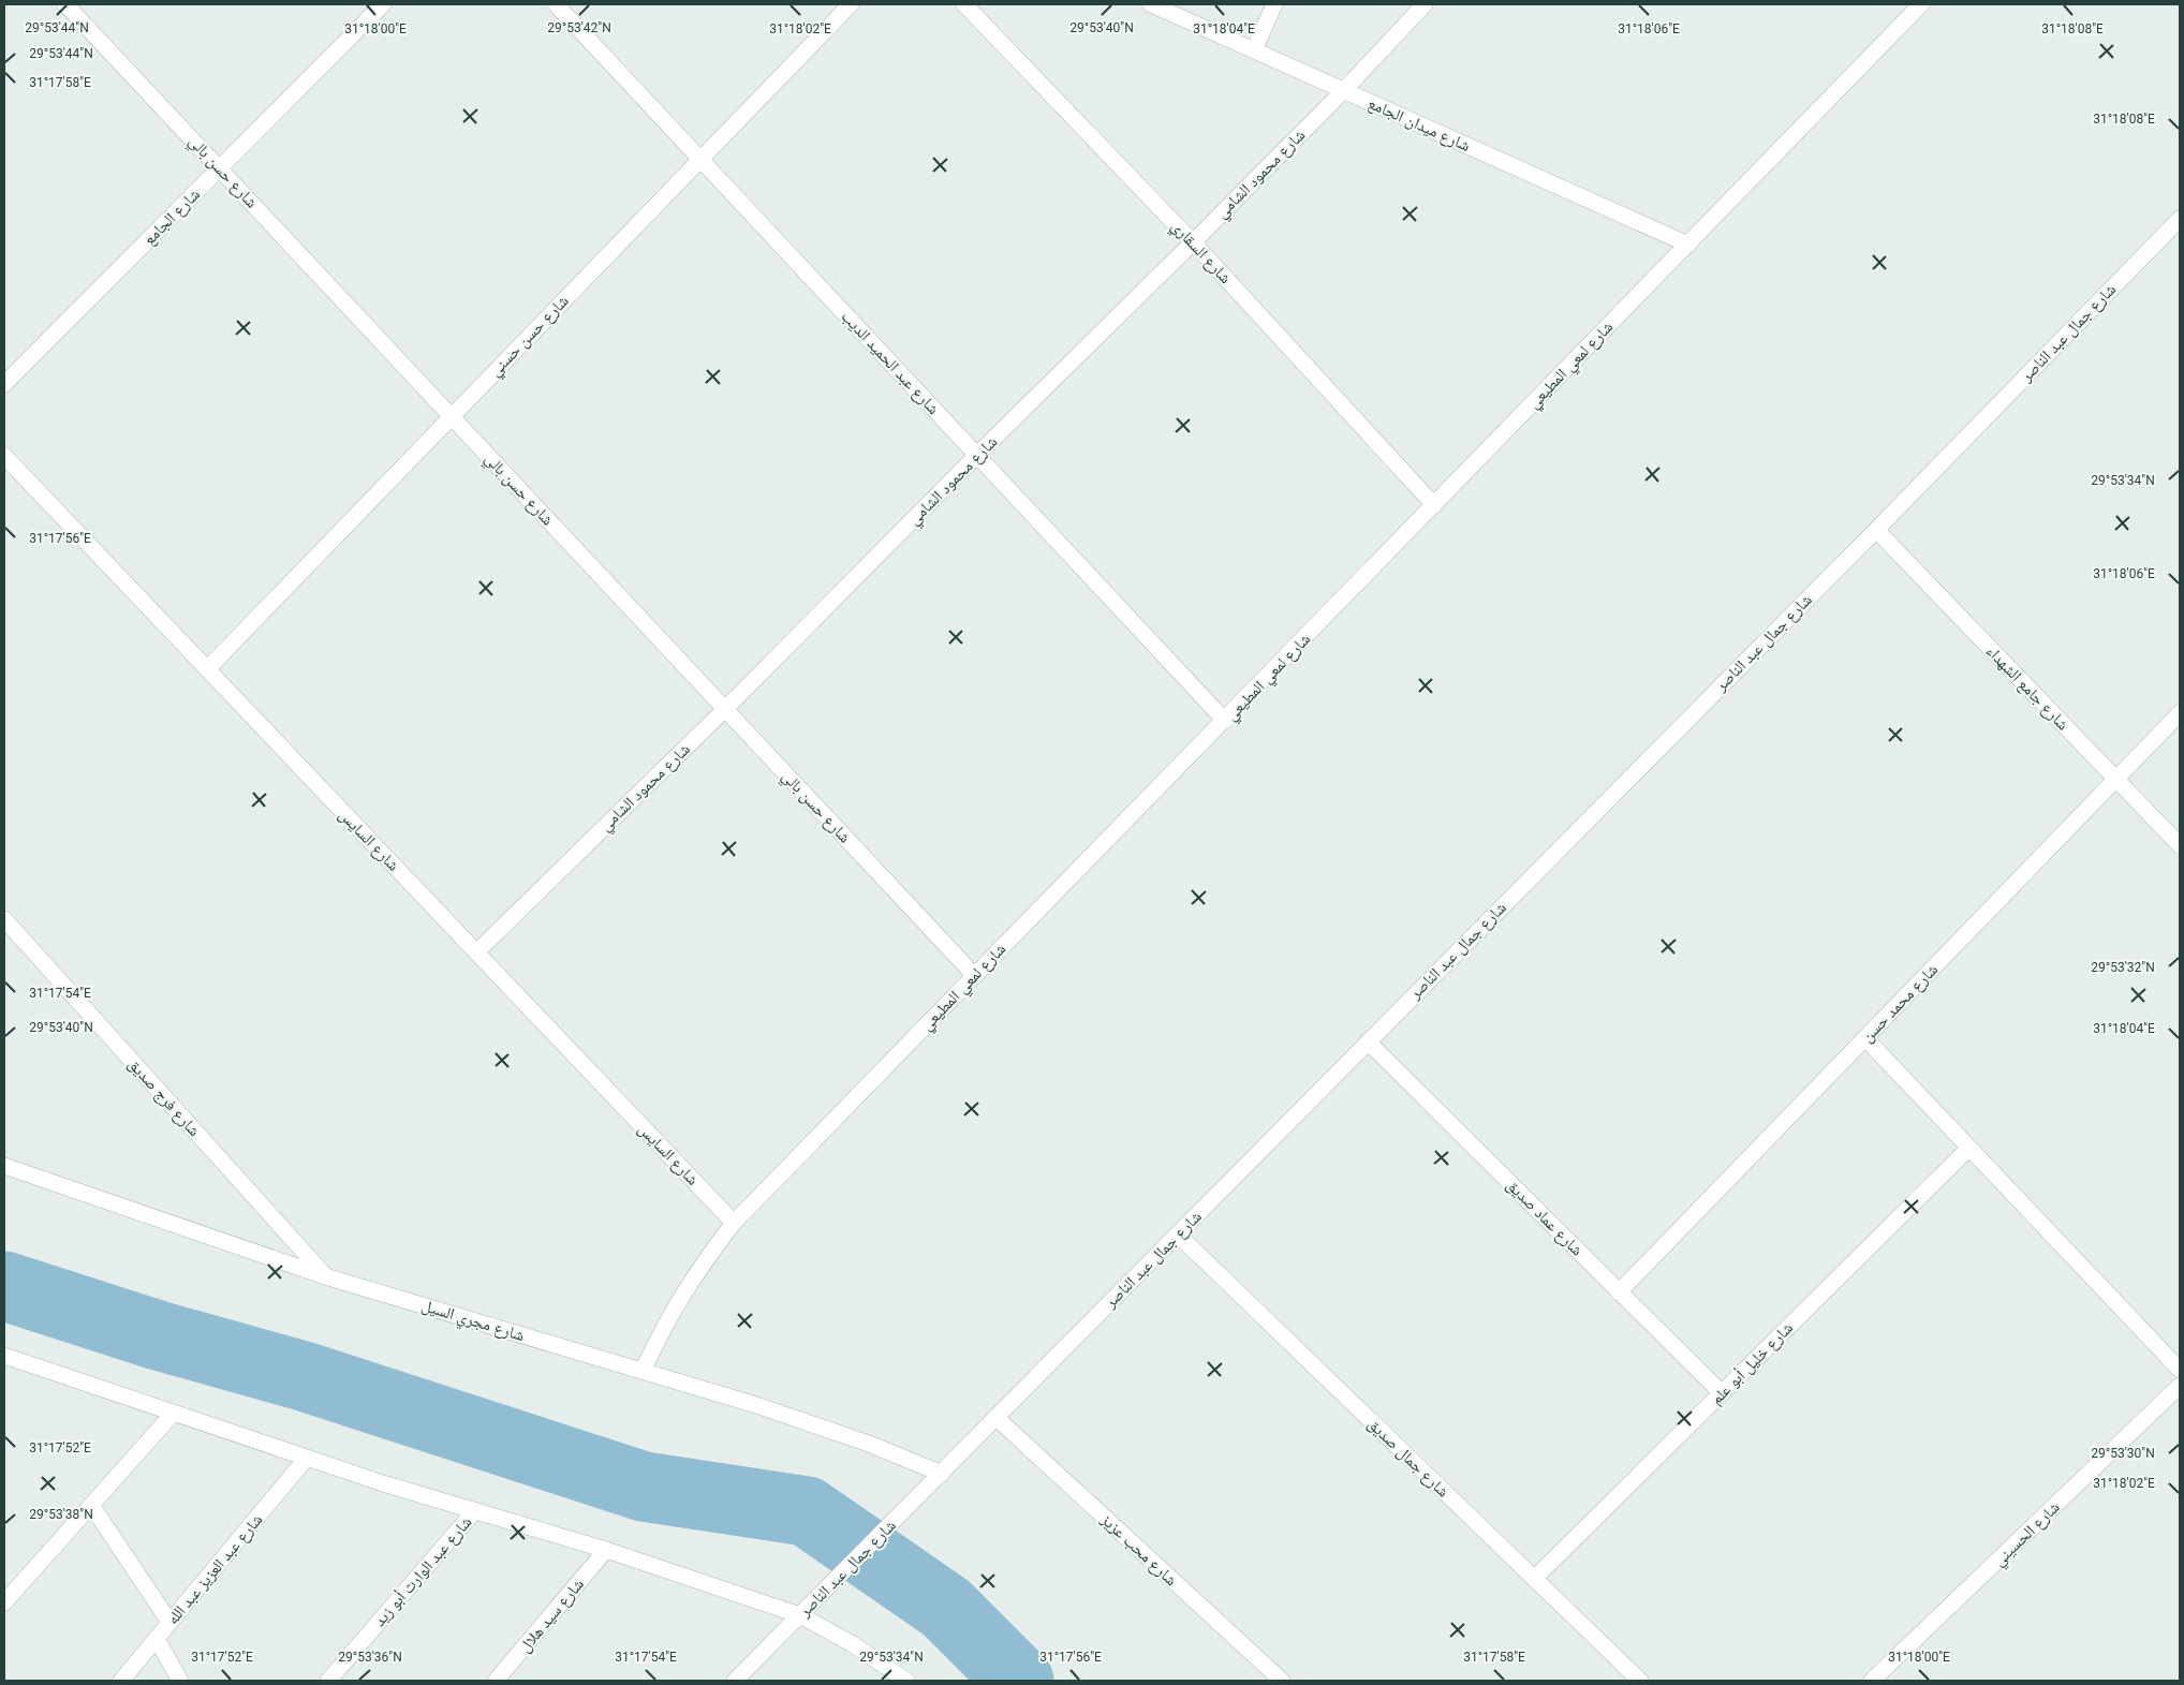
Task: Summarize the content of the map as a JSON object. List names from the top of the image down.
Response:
{
  "streets": {
    "street": [
      "شارع ميدان الجامع",
      "شارع حسن بالي",
      "شارع محمود الشامي",
      "شارع الجامع",
      "شارع السقاري",
      "شارع جمال عبد الناصر",
      "شارع حسن حسني",
      "شارع عبد الحميد الديب",
      "شارع لمعي المطيعي",
      "شارع جامع الشهداء",
      "شارع السايس",
      "شارع محمد حسن",
      "شارع فرج صديق",
      "شارع عماد صديق",
      "شارع مجري السيل",
      "شارع خليل أبو علم",
      "شارع جمال صديق",
      "شارع الحسيني",
      "شارع محب عزيز",
      "شارع عبد العزيز عبد الله",
      "شارع عبد الوارث أبو زيد",
      "شارع سيد هلال"
    ]
  },
  "crossings": [
    ["شارع ميدان الجامع", "شارع محمود الشامي"],
    ["شارع ميدان الجامع", "شارع لمعي المطيعي"],
    ["شارع حسن بالي", "شارع محمود الشامي"],
    ["شارع حسن بالي", "شارع الجامع"],
    ["شارع حسن بالي", "شارع حسن حسني"],
    ["شارع حسن بالي", "شارع لمعي المطيعي"],
    ["شارع محمود الشامي", "شارع السقاري"],
    ["شارع محمود الشامي", "شارع عبد الحميد الديب"],
    ["شارع محمود الشامي", "شارع السايس"],
    ["شارع السقاري", "شارع لمعي المطيعي"],
    ["شارع جمال عبد الناصر", "شارع جامع الشهداء"],
    ["شارع جمال عبد الناصر", "شارع عماد صديق"],
    ["شارع جمال عبد الناصر", "شارع مجري السيل"],
    ["شارع جمال عبد الناصر", "شارع جمال صديق"],
    ["شارع جمال عبد الناصر", "شارع محب عزيز"],
    ["شارع حسن حسني", "شارع عبد الحميد الديب"],
    ["شارع حسن حسني", "شارع السايس"],
    ["شارع عبد الحميد الديب", "شارع لمعي المطيعي"],
    ["شارع لمعي المطيعي", "شارع السايس"],
    ["شارع لمعي المطيعي", "شارع مجري السيل"],
    ["شارع جامع الشهداء", "شارع محمد حسن"],
    ["شارع محمد حسن", "شارع عماد صديق"],
    ["شارع فرج صديق", "شارع مجري السيل"],
    ["شارع عماد صديق", "شارع خليل أبو علم"],
    ["شارع خليل أبو علم", "شارع جمال صديق"]
  ],
  "coordinates": [
    "29°53'42\"N",
    "29°53'44\"N",
    "29°53'40\"N",
    "31°18'02\"E",
    "31°18'04\"E",
    "31°18'08\"E",
    "31°18'00\"E",
    "31°18'06\"E",
    "31°17'58\"E",
    "29°53'34\"N",
    "31°17'56\"E",
    "29°53'32\"N",
    "31°17'54\"E",
    "31°17'52\"E",
    "29°53'30\"N",
    "29°53'38\"N",
    "29°53'36\"N"
  ]
}
